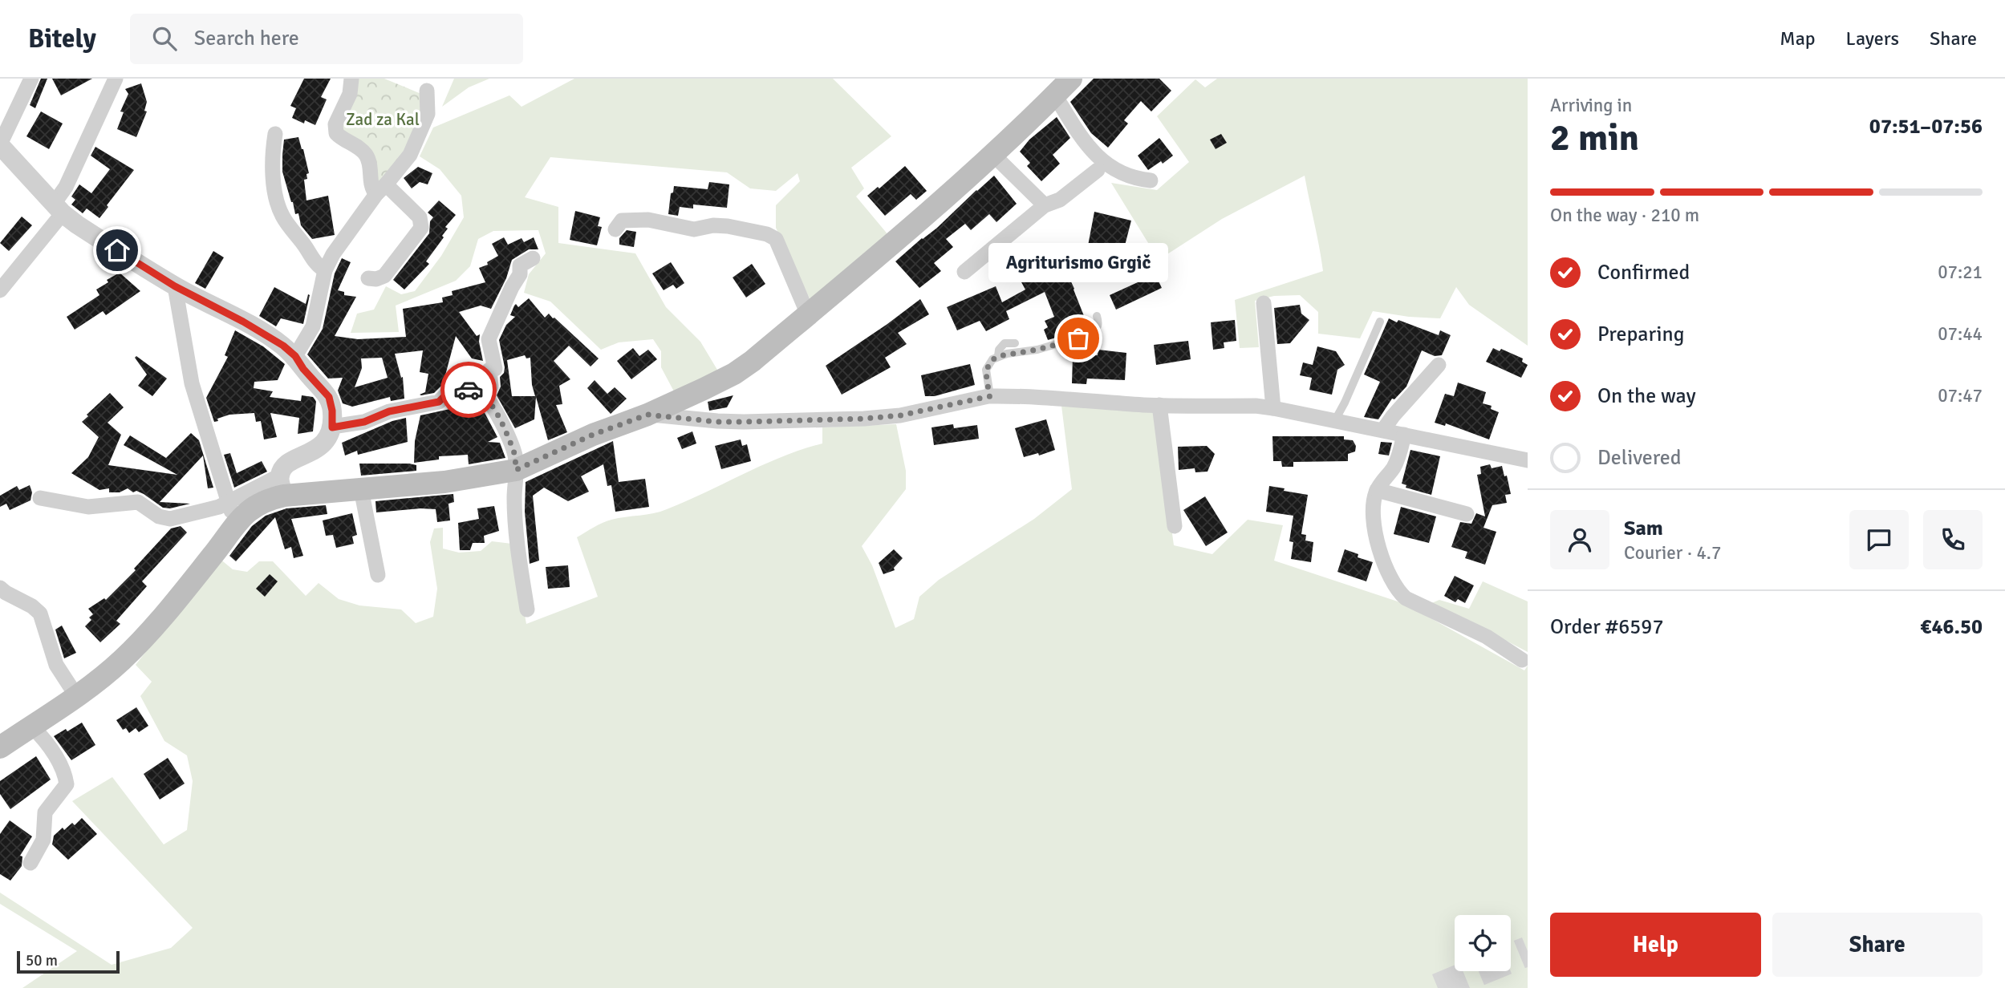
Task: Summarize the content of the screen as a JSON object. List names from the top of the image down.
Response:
{
  "parks": ["Zad za Kal"],
  "places": ["Agriturismo Grgič"],
  "scale_bar": "50 m",
  "page": {
    "header": "Bitely",
    "search": "Search here",
    "nav": ["Map", "Layers", "Share"],
    "heading": ["2 min", "Arriving in", "07:51–07:56"],
    "panel": [
      "Sam",
      "Courier · 4.7",
      "Order #6597",
      "€46.50"
    ],
    "bar": "On the way · 210 m",
    "list": [
      ["Confirmed", "07:21"],
      ["Preparing", "07:44"],
      ["On the way", "07:47"],
      "Delivered"
    ],
    "bubble": "Agriturismo Grgič",
    "buttons": ["Help", "Share"],
    "scale": "50 m"
  }
}
